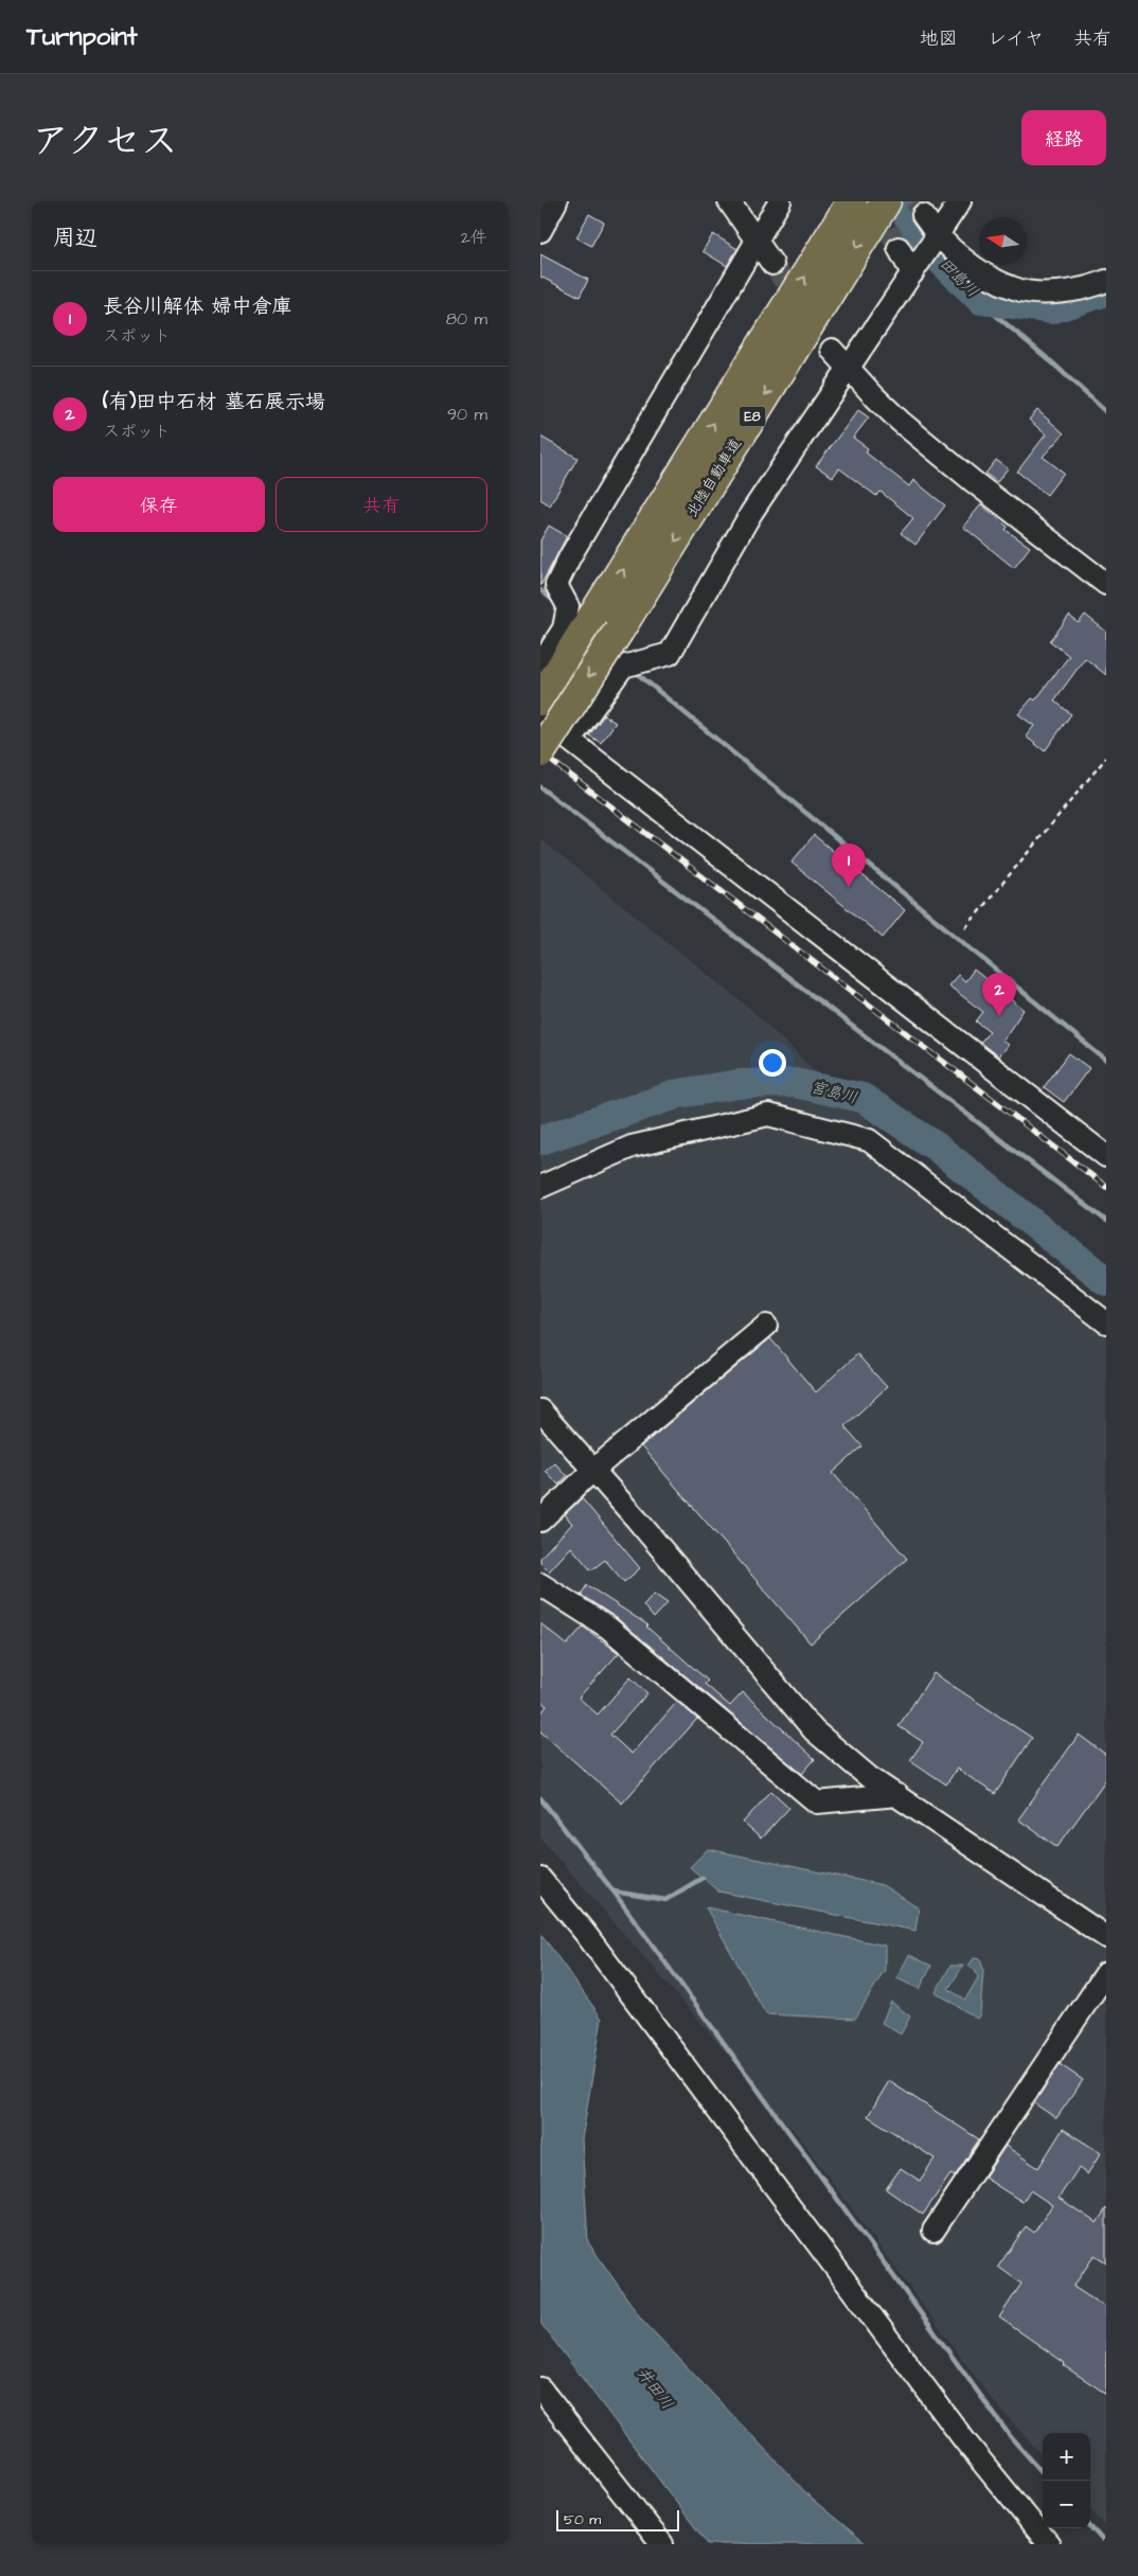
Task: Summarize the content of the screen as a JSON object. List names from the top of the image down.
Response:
{
  "streets": {
    "highway": ["E8", "北陸自動車道"]
  },
  "water": ["田島川", "宮島川", "井田川"],
  "scale_bar": "50 m",
  "north": "left",
  "page": {
    "header": "Turnpoint",
    "nav": ["地図", "レイヤ", "共有"],
    "title": "アクセス",
    "buttons": [
      "経路",
      ["保存", "共有"]
    ],
    "heading": ["周辺", "2件"],
    "list": [
      {
        "mark": "1",
        "name": "長谷川解体 婦中倉庫",
        "note": "スポット",
        "value": "80 m"
      },
      {
        "mark": "2",
        "name": "(有)田中石材 墓石展示場",
        "note": "スポット",
        "value": "90 m"
      }
    ],
    "pins": ["1", "2"],
    "map_buttons": ["+", "−"],
    "scale": "50 m"
  }
}
